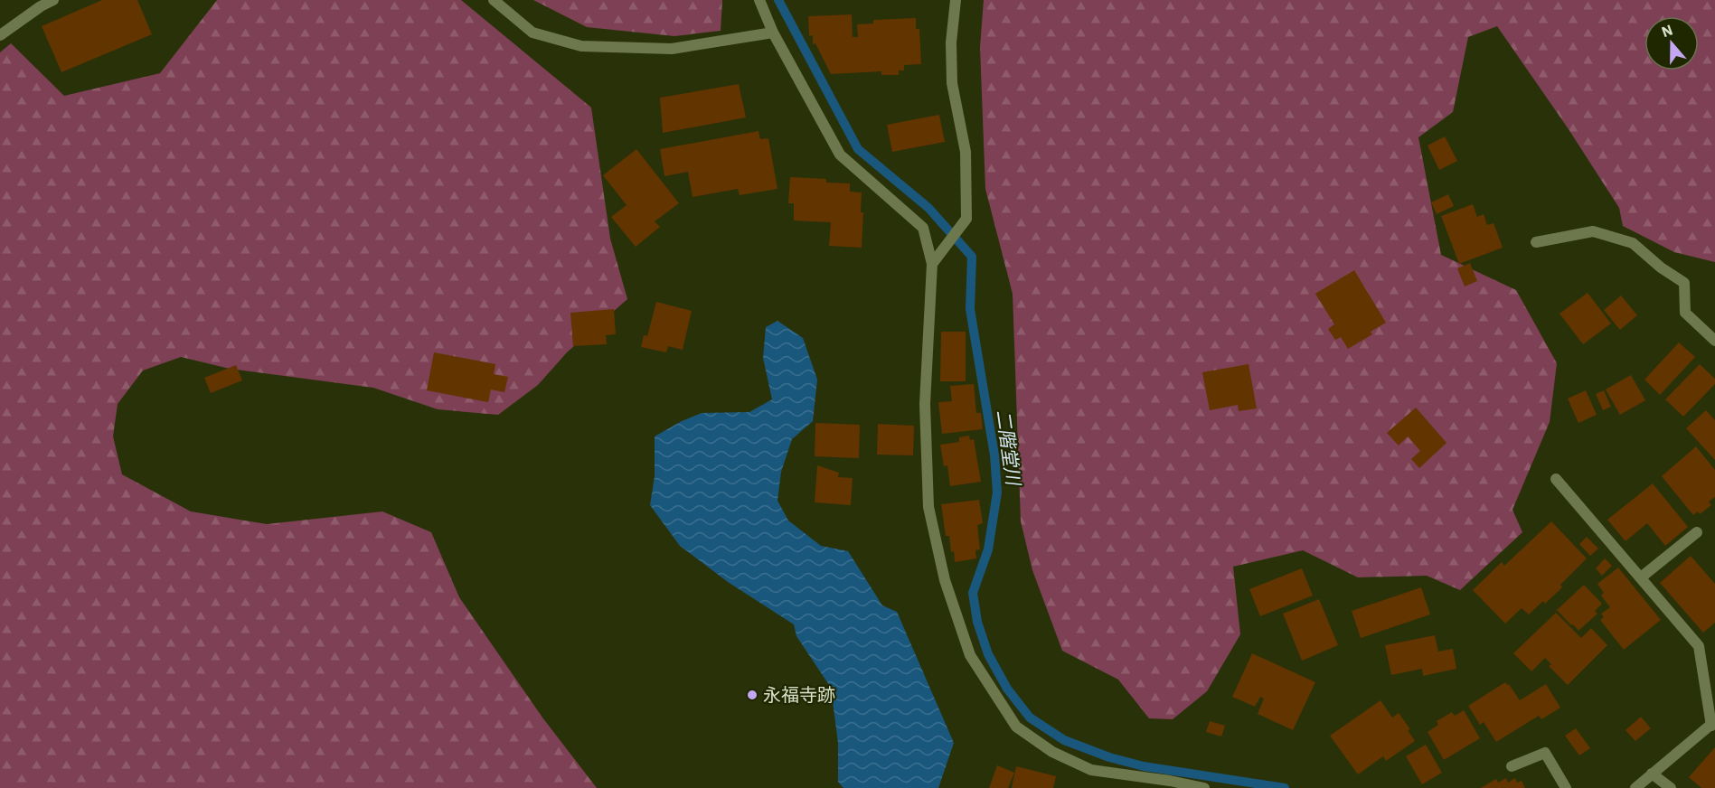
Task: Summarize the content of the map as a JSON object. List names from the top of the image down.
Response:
{
  "water": ["二階堂川"],
  "places": ["永福寺跡"],
  "north": "top"
}
